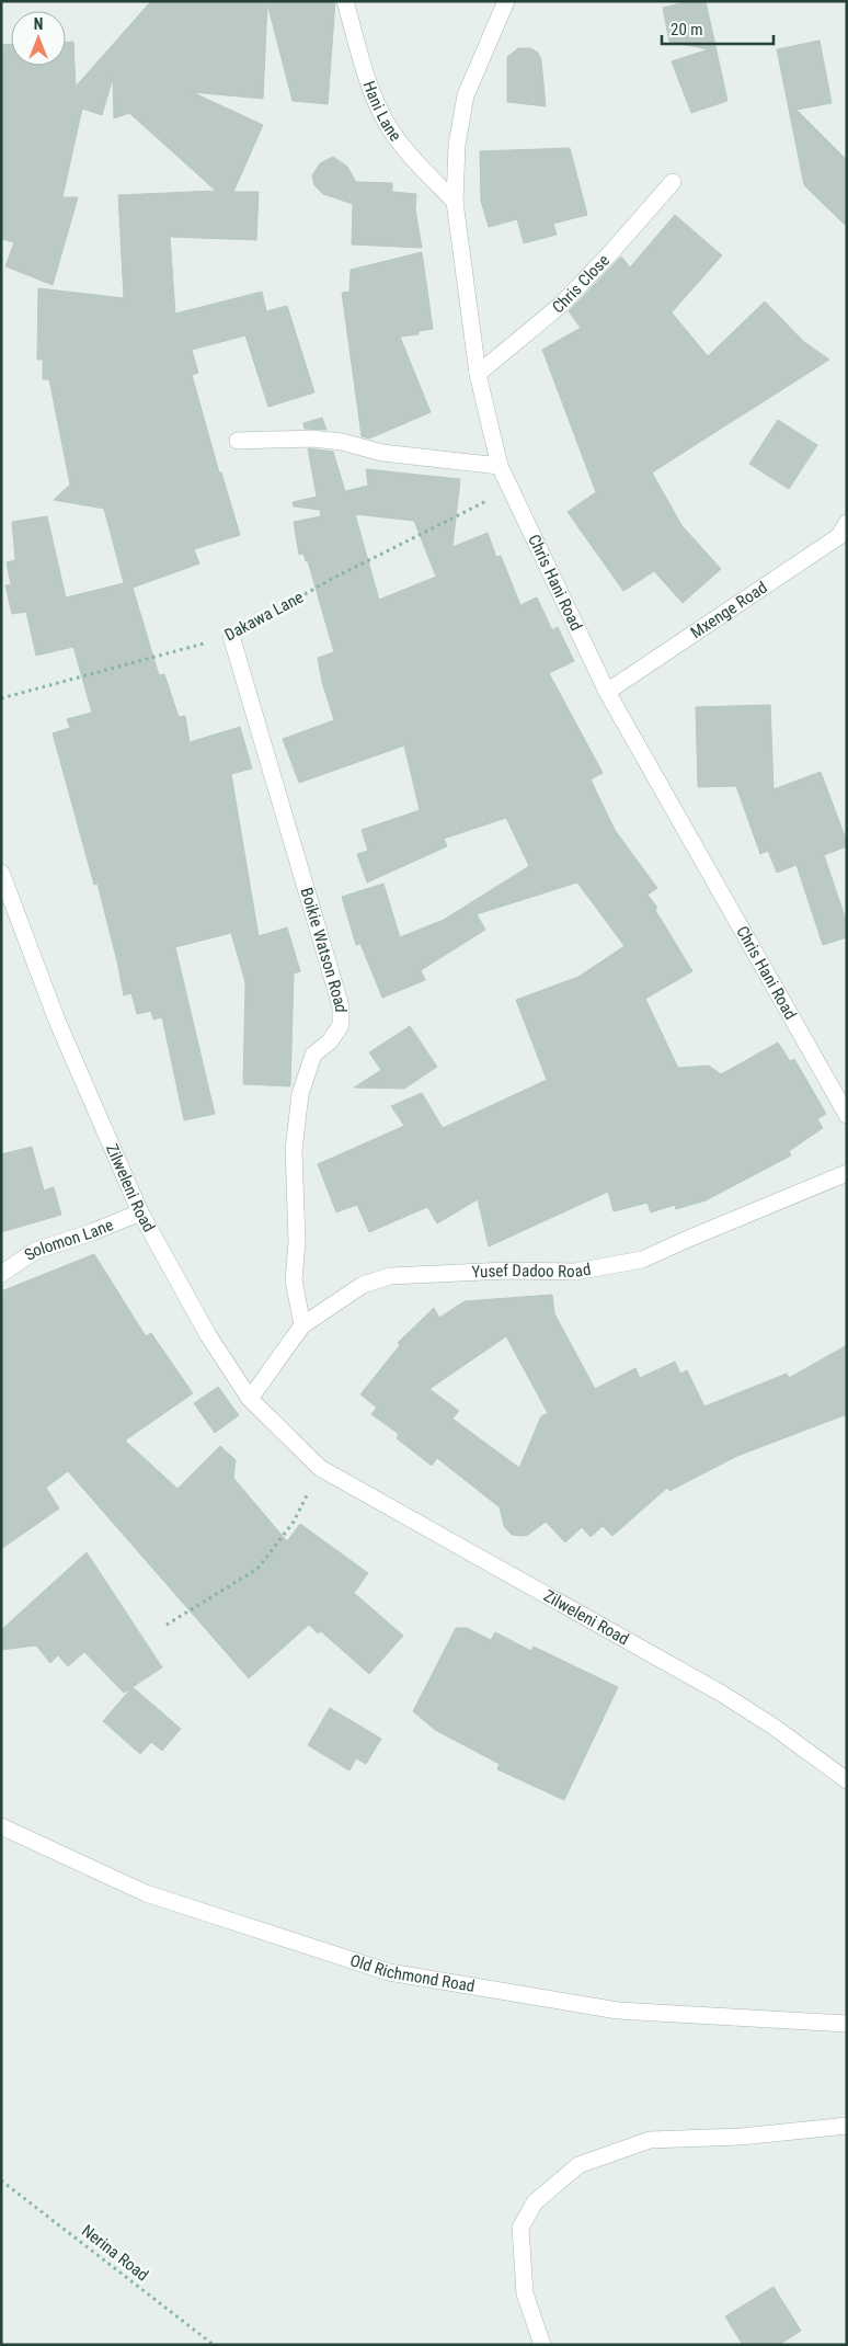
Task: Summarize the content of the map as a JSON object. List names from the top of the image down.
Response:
{
  "streets": {
    "street": [
      "Hani Lane",
      "Chris Close",
      "Chris Hani Road",
      "Mxenge Road",
      "Boikie Watson Road",
      "Zilweleni Road",
      "Solomon Lane",
      "Yusef Dadoo Road",
      "Old Richmond Road"
    ],
    "path": ["Dakawa Lane", "Nerina Road"]
  },
  "crossings": [
    ["Hani Lane", "Chris Hani Road"],
    ["Chris Close", "Chris Hani Road"],
    ["Chris Hani Road", "Mxenge Road"],
    ["Chris Hani Road", "Dakawa Lane"],
    ["Dakawa Lane", "Boikie Watson Road"],
    ["Boikie Watson Road", "Yusef Dadoo Road"],
    ["Zilweleni Road", "Solomon Lane"],
    ["Zilweleni Road", "Yusef Dadoo Road"]
  ],
  "scale_bar": "20 m",
  "north": "top"
}
